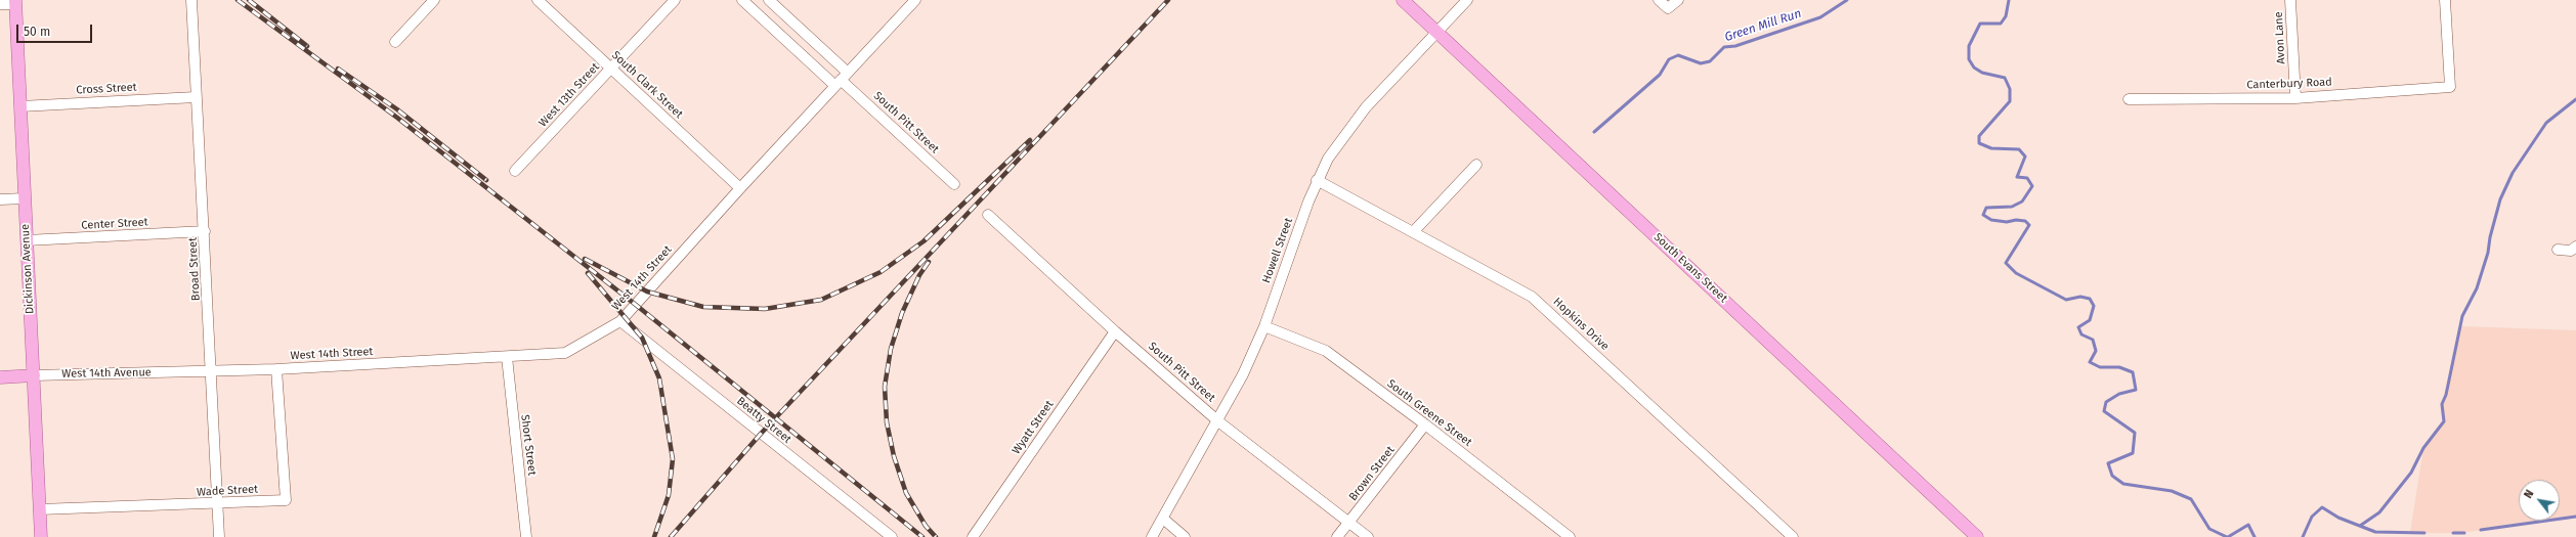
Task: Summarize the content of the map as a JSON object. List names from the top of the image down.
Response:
{
  "streets": {
    "main road": ["South Evans Street", "Dickinson Avenue", "West 14th Avenue"],
    "street": [
      "Avon Lane",
      "Canterbury Road",
      "South Clark Street",
      "Cross Street",
      "West 13th Street",
      "South Pitt Street",
      "Center Street",
      "Howell Street",
      "Broad Street",
      "West 14th Street",
      "Hopkins Drive",
      "South Greene Street",
      "Beatty Street",
      "Wyatt Street",
      "Short Street",
      "Brown Street",
      "Wade Street"
    ]
  },
  "crossings": [
    ["Avon Lane", "Canterbury Road"],
    ["South Clark Street", "West 13th Street"],
    ["South Clark Street", "West 14th Street"],
    ["Cross Street", "Dickinson Avenue"],
    ["Cross Street", "Broad Street"],
    ["South Pitt Street", "Howell Street"],
    ["South Pitt Street", "West 14th Street"],
    ["South Pitt Street", "Wyatt Street"],
    ["South Pitt Street", "Brown Street"],
    ["Center Street", "Dickinson Avenue"],
    ["Center Street", "Broad Street"],
    ["Howell Street", "South Evans Street"],
    ["Howell Street", "Hopkins Drive"],
    ["Howell Street", "South Greene Street"],
    ["Dickinson Avenue", "West 14th Avenue"],
    ["Dickinson Avenue", "Wade Street"],
    ["Broad Street", "West 14th Street"],
    ["Broad Street", "West 14th Avenue"],
    ["Broad Street", "Wade Street"],
    ["West 14th Street", "West 14th Avenue"],
    ["West 14th Street", "Beatty Street"],
    ["West 14th Street", "Short Street"],
    ["West 14th Street", "Wade Street"],
    ["South Greene Street", "Brown Street"]
  ],
  "water": ["Green Mill Run"],
  "scale_bar": "50 m",
  "north": "top left"
}
